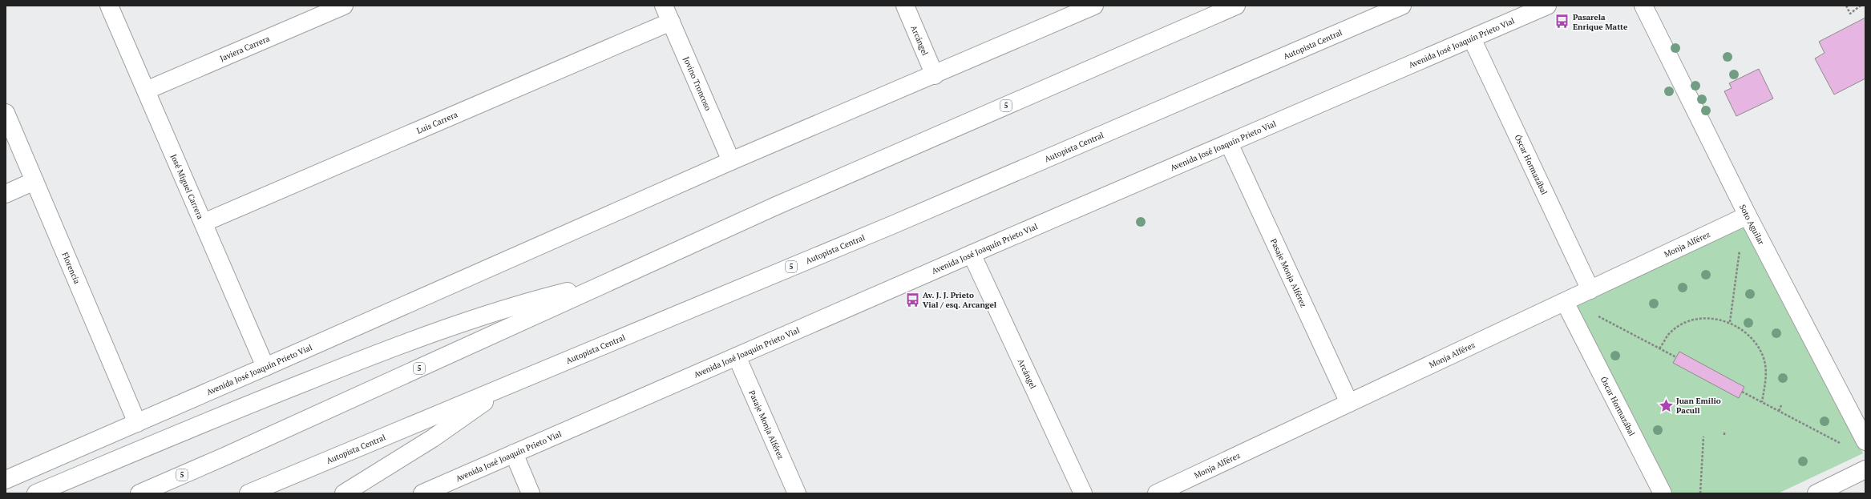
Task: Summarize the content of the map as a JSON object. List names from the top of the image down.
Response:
{
  "streets": {
    "main road": [
      "Arcángel",
      "Avenida José Joaquín Prieto Vial",
      "Autopista Central",
      "Javiera Carrera",
      "Jovino Troncoso",
      "5",
      "Luis Carrera",
      "Óscar Hormazábal",
      "José Miguel Carrera",
      "Soto Aguilar",
      "Monja Alférez",
      "Florencia",
      "Pasaje Monja Alférez"
    ]
  },
  "crossings": [
    ["Arcángel", "Avenida José Joaquín Prieto Vial"],
    ["Avenida José Joaquín Prieto Vial", "Jovino Troncoso"],
    ["Avenida José Joaquín Prieto Vial", "Óscar Hormazábal"],
    ["Avenida José Joaquín Prieto Vial", "José Miguel Carrera"],
    ["Avenida José Joaquín Prieto Vial", "Florencia"],
    ["Avenida José Joaquín Prieto Vial", "Pasaje Monja Alférez"],
    ["Javiera Carrera", "José Miguel Carrera"],
    ["Jovino Troncoso", "Luis Carrera"],
    ["Luis Carrera", "José Miguel Carrera"],
    ["Óscar Hormazábal", "Monja Alférez"],
    ["Soto Aguilar", "Monja Alférez"],
    ["Monja Alférez", "Pasaje Monja Alférez"]
  ],
  "places": {
    "bus stop": ["Pasarela Enrique Matte", "Av. J. J. Prieto Vial / esq. Arcangel"],
    "place": ["Juan Emilio Pacull"]
  }
}
